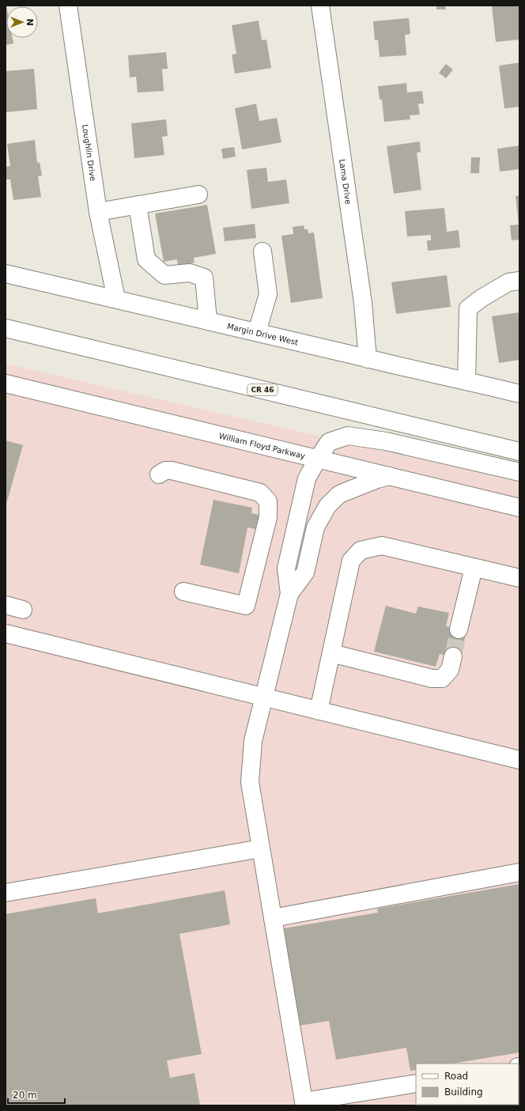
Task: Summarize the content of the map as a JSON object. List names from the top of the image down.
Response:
{
  "streets": {
    "main road": [
      "Loughlin Drive",
      "Lama Drive",
      "Margin Drive West",
      "CR 46",
      "William Floyd Parkway"
    ]
  },
  "crossings": [
    ["Loughlin Drive", "Margin Drive West"],
    ["Lama Drive", "Margin Drive West"]
  ],
  "legend": ["Road", "Building"],
  "scale_bar": "20 m",
  "north": "right"
}
